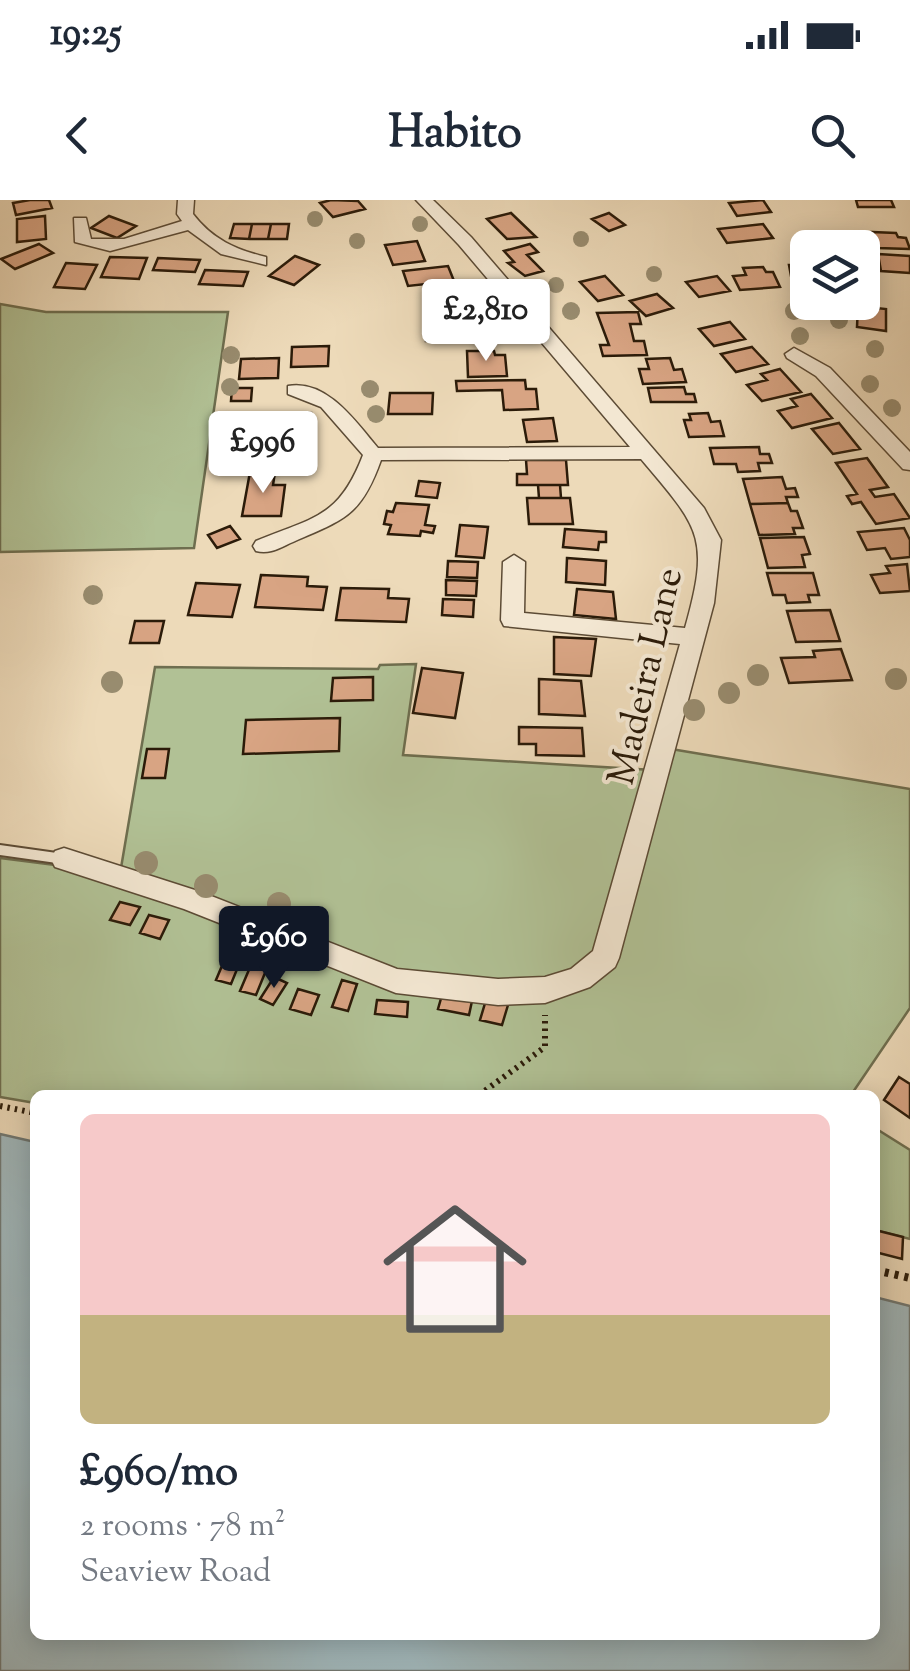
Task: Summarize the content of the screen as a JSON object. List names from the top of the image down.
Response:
{
  "streets": {
    "street": ["Madeira Lane"]
  },
  "page": {
    "status": "19:25",
    "header": "Habito",
    "price": ["£2,810", "£996", "£960"],
    "list": [
      {
        "name": "£960/mo",
        "note": "2 rooms · 78 m² · Seaview Road"
      }
    ]
  }
}
